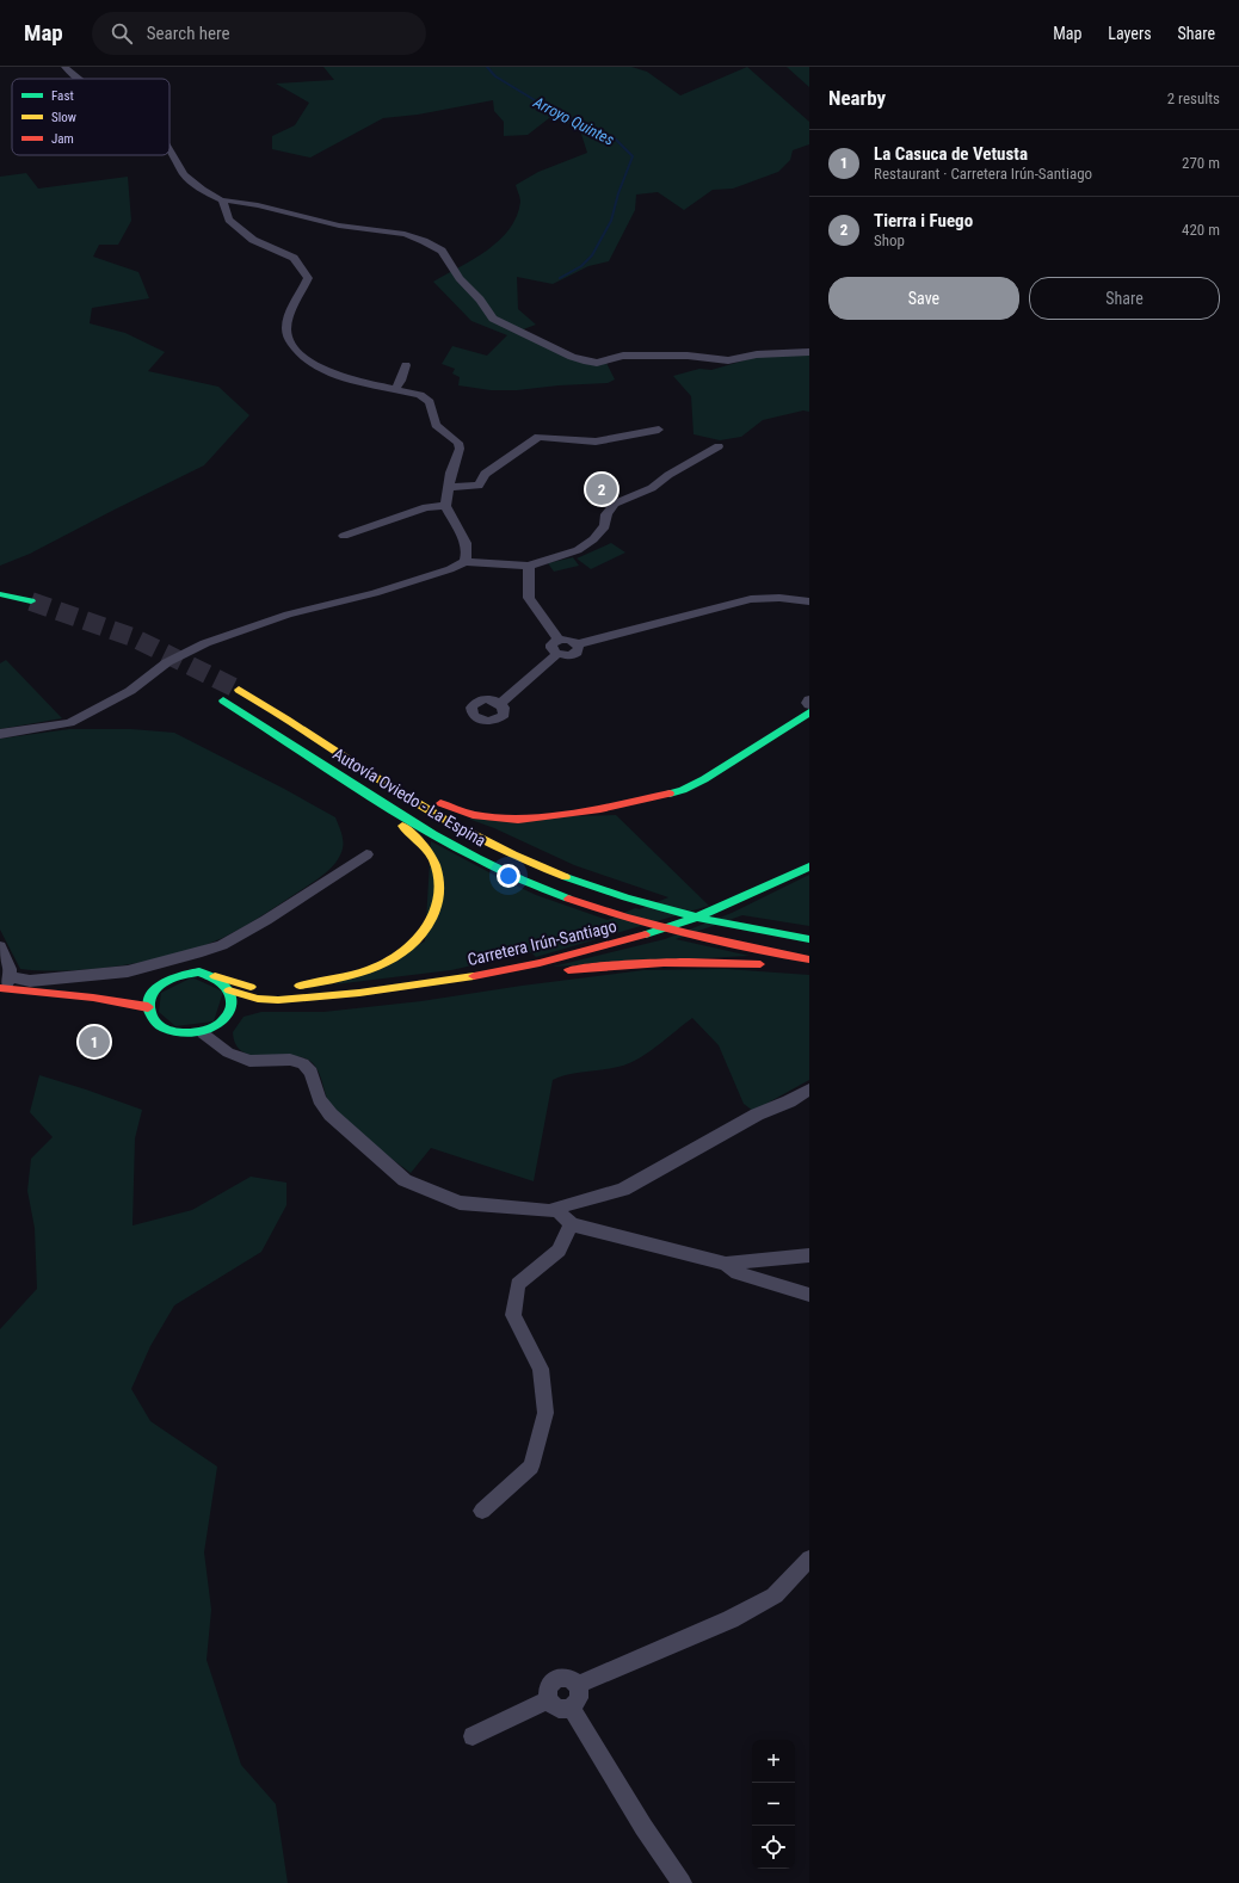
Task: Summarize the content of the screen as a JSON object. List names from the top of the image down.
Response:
{
  "streets": {
    "highway": ["Autovía Oviedo - La Espina", "Carretera Irún-Santiago"]
  },
  "water": ["Arroyo Quintes"],
  "legend": ["Fast", "Slow", "Jam"],
  "page": {
    "header": "Map",
    "search": "Search here",
    "nav": ["Map", "Layers", "Share"],
    "heading": ["Nearby", "2 results"],
    "list": [
      {
        "mark": "1",
        "name": "La Casuca de Vetusta",
        "note": "Restaurant · Carretera Irún-Santiago",
        "value": "270 m"
      },
      {
        "mark": "2",
        "name": "Tierra i Fuego",
        "note": "Shop",
        "value": "420 m"
      }
    ],
    "buttons": ["Save", "Share"],
    "pins": ["2", "1"],
    "map_buttons": ["+", "−"]
  }
}
